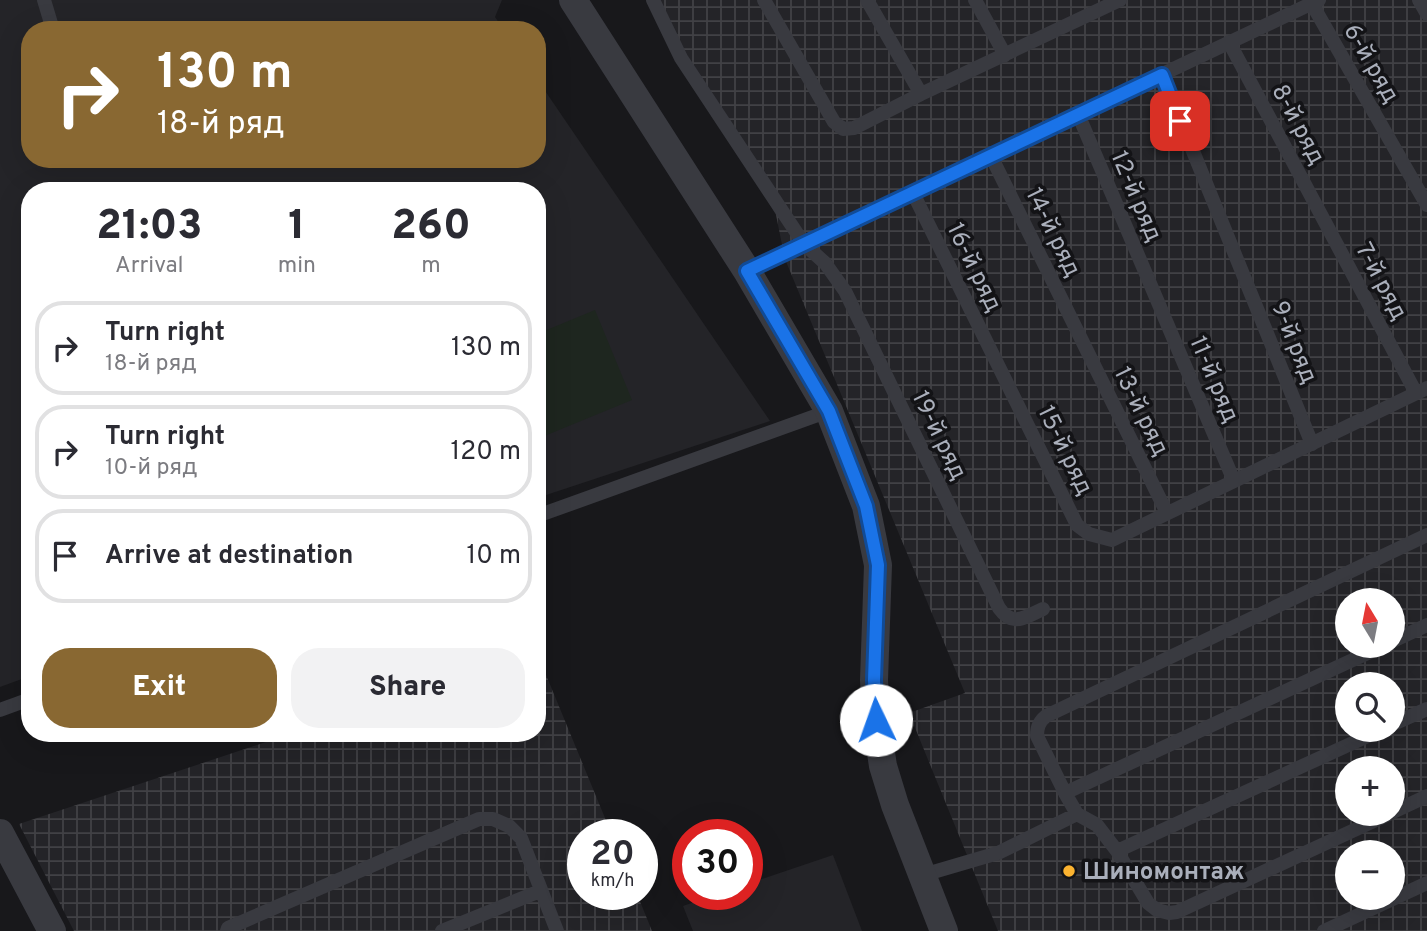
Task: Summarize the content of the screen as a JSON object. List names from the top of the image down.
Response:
{
  "streets": {
    "lane": [
      "6-й ряд",
      "8-й ряд",
      "12-й ряд",
      "14-й ряд",
      "16-й ряд",
      "7-й ряд",
      "9-й ряд",
      "11-й ряд",
      "13-й ряд",
      "19-й ряд",
      "15-й ряд"
    ]
  },
  "crossings": [
    ["8-й ряд", "7-й ряд"],
    ["12-й ряд", "11-й ряд"],
    ["14-й ряд", "13-й ряд"],
    ["16-й ряд", "15-й ряд"],
    ["13-й ряд", "15-й ряд"]
  ],
  "places": ["Шиномонтаж"],
  "north": "top",
  "page": {
    "turn": ["130 m", "18-й ряд"],
    "eta": [
      "21:03",
      "Arrival",
      "1",
      "min",
      "260",
      "m"
    ],
    "list": [
      {
        "name": "Turn right",
        "note": "18-й ряд",
        "value": "130 m"
      },
      {
        "name": "Turn right",
        "note": "10-й ряд",
        "value": "120 m"
      },
      {
        "name": "Arrive at destination",
        "value": "10 m"
      }
    ],
    "map_buttons": ["+", "−"],
    "buttons": ["Exit", "Share"],
    "speed": "20 km/h",
    "limit": "30"
  }
}
